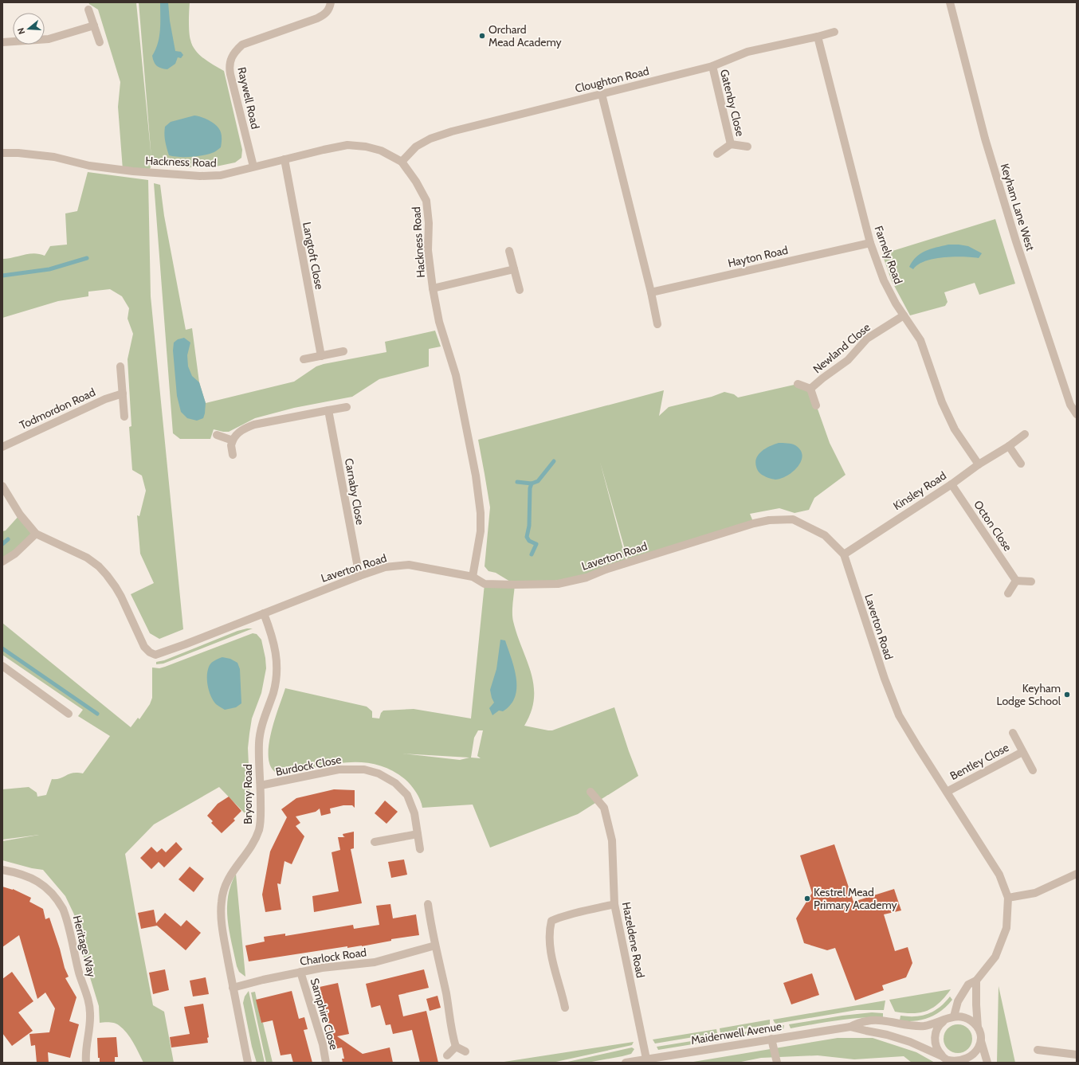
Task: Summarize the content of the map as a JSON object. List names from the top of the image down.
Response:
{
  "streets": {
    "street": [
      "Cloughton Road",
      "Raywell Road",
      "Gatenby Close",
      "Hackness Road",
      "Keyham Lane West",
      "Farnely Road",
      "Langtoft Close",
      "Hayton Road",
      "Newland Close",
      "Todmordon Road",
      "Kinsley Road",
      "Carnaby Close",
      "Octon Close",
      "Laverton Road",
      "Bentley Close",
      "Burdock Close",
      "Bryony Road",
      "Hazeldene Road",
      "Heritage Way",
      "Charlock Road",
      "Samphire Close",
      "Maidenwell Avenue"
    ]
  },
  "crossings": [
    ["Cloughton Road", "Gatenby Close"],
    ["Cloughton Road", "Hackness Road"],
    ["Cloughton Road", "Farnely Road"],
    ["Raywell Road", "Hackness Road"],
    ["Hackness Road", "Langtoft Close"],
    ["Hackness Road", "Laverton Road"],
    ["Farnely Road", "Hayton Road"],
    ["Farnely Road", "Newland Close"],
    ["Farnely Road", "Kinsley Road"],
    ["Kinsley Road", "Octon Close"],
    ["Kinsley Road", "Laverton Road"],
    ["Carnaby Close", "Laverton Road"],
    ["Laverton Road", "Bentley Close"],
    ["Laverton Road", "Bryony Road"],
    ["Laverton Road", "Maidenwell Avenue"],
    ["Burdock Close", "Bryony Road"],
    ["Bryony Road", "Charlock Road"],
    ["Hazeldene Road", "Maidenwell Avenue"],
    ["Charlock Road", "Samphire Close"]
  ],
  "places": ["Orchard Mead Academy", "Keyham Lodge School", "Kestrel Mead Primary Academy"],
  "north": "left"
}
